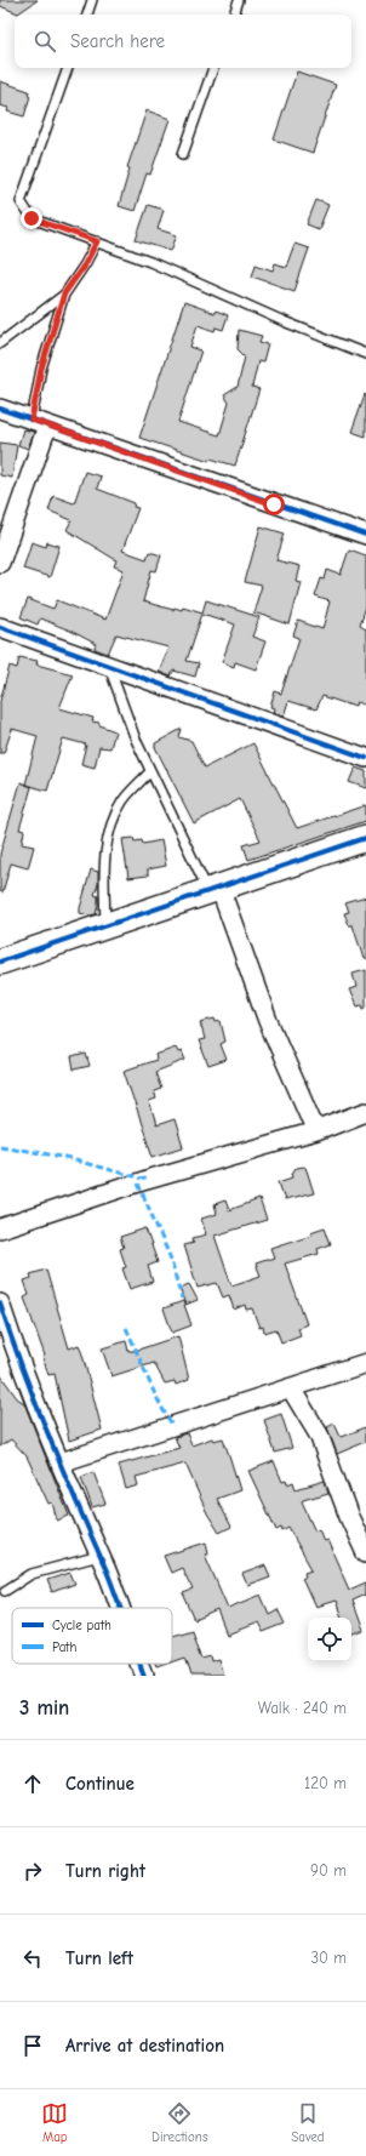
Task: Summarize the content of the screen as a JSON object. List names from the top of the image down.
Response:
{
  "legend": ["Cycle path", "Path"],
  "page": {
    "search": "Search here",
    "heading": ["3 min", "Walk · 240 m"],
    "list": [
      ["Continue", "120 m"],
      ["Turn right", "90 m"],
      ["Turn left", "30 m"],
      "Arrive at destination"
    ],
    "nav": ["Map", "Directions", "Saved"]
  }
}
